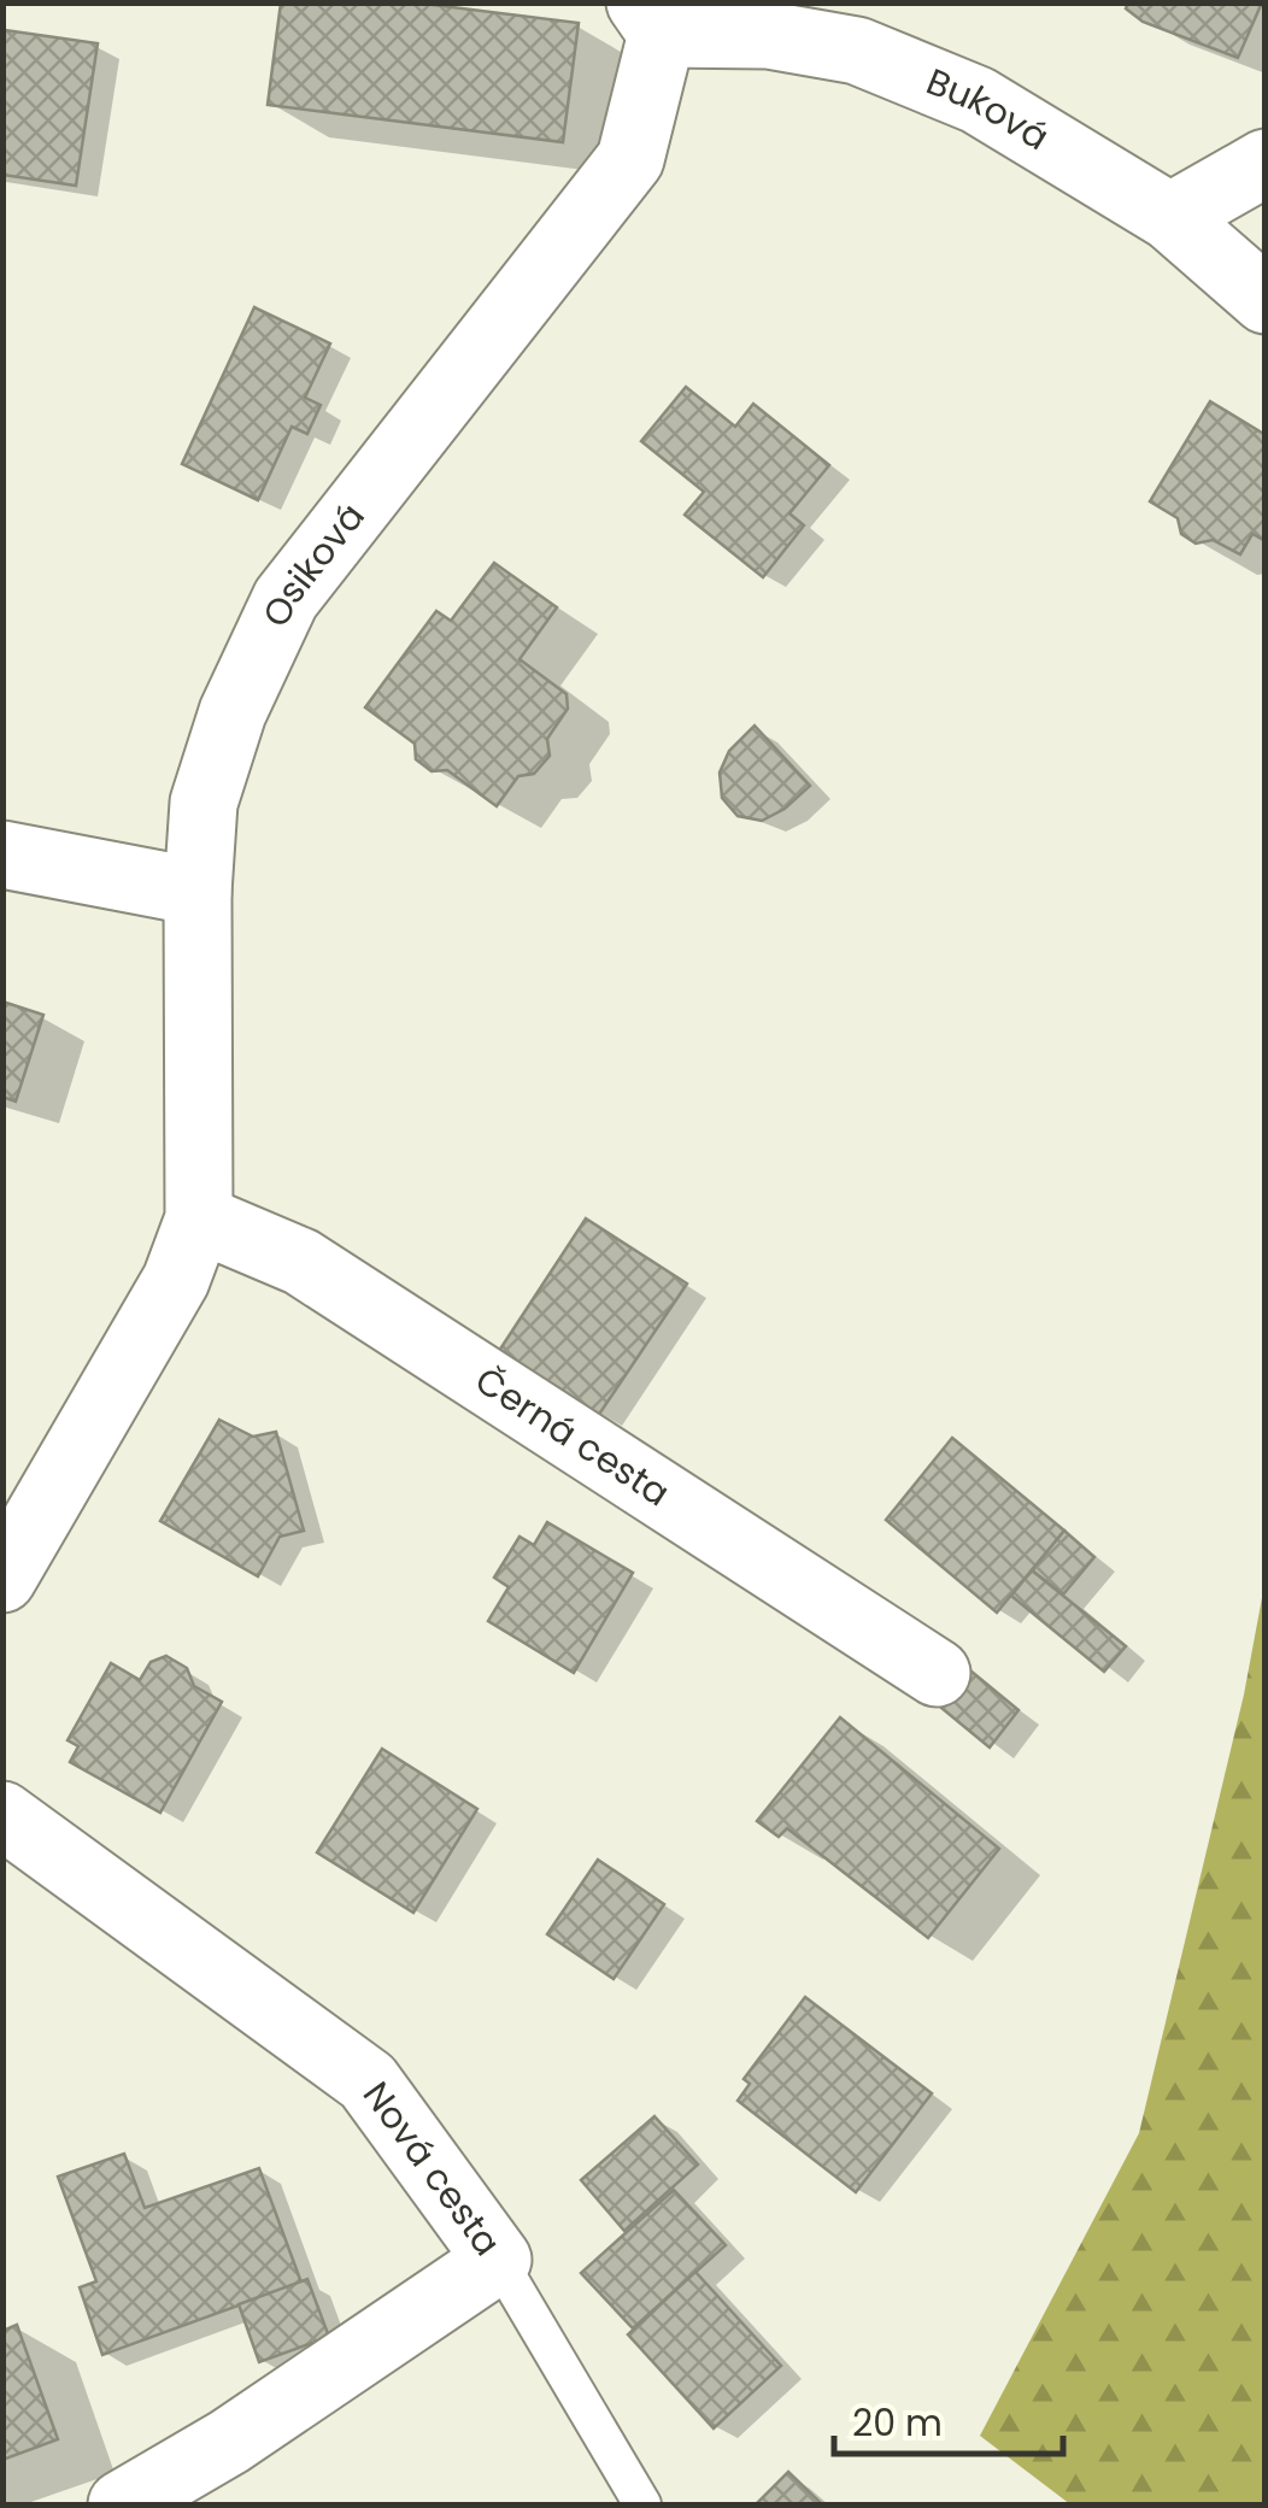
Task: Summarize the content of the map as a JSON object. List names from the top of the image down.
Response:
{
  "streets": {
    "street": [
      "Buková",
      "Osiková",
      "Černá cesta",
      "Nová cesta"
    ]
  },
  "crossings": [
    ["Buková", "Osiková"],
    ["Osiková", "Černá cesta"]
  ],
  "scale_bar": "20 m"
}
